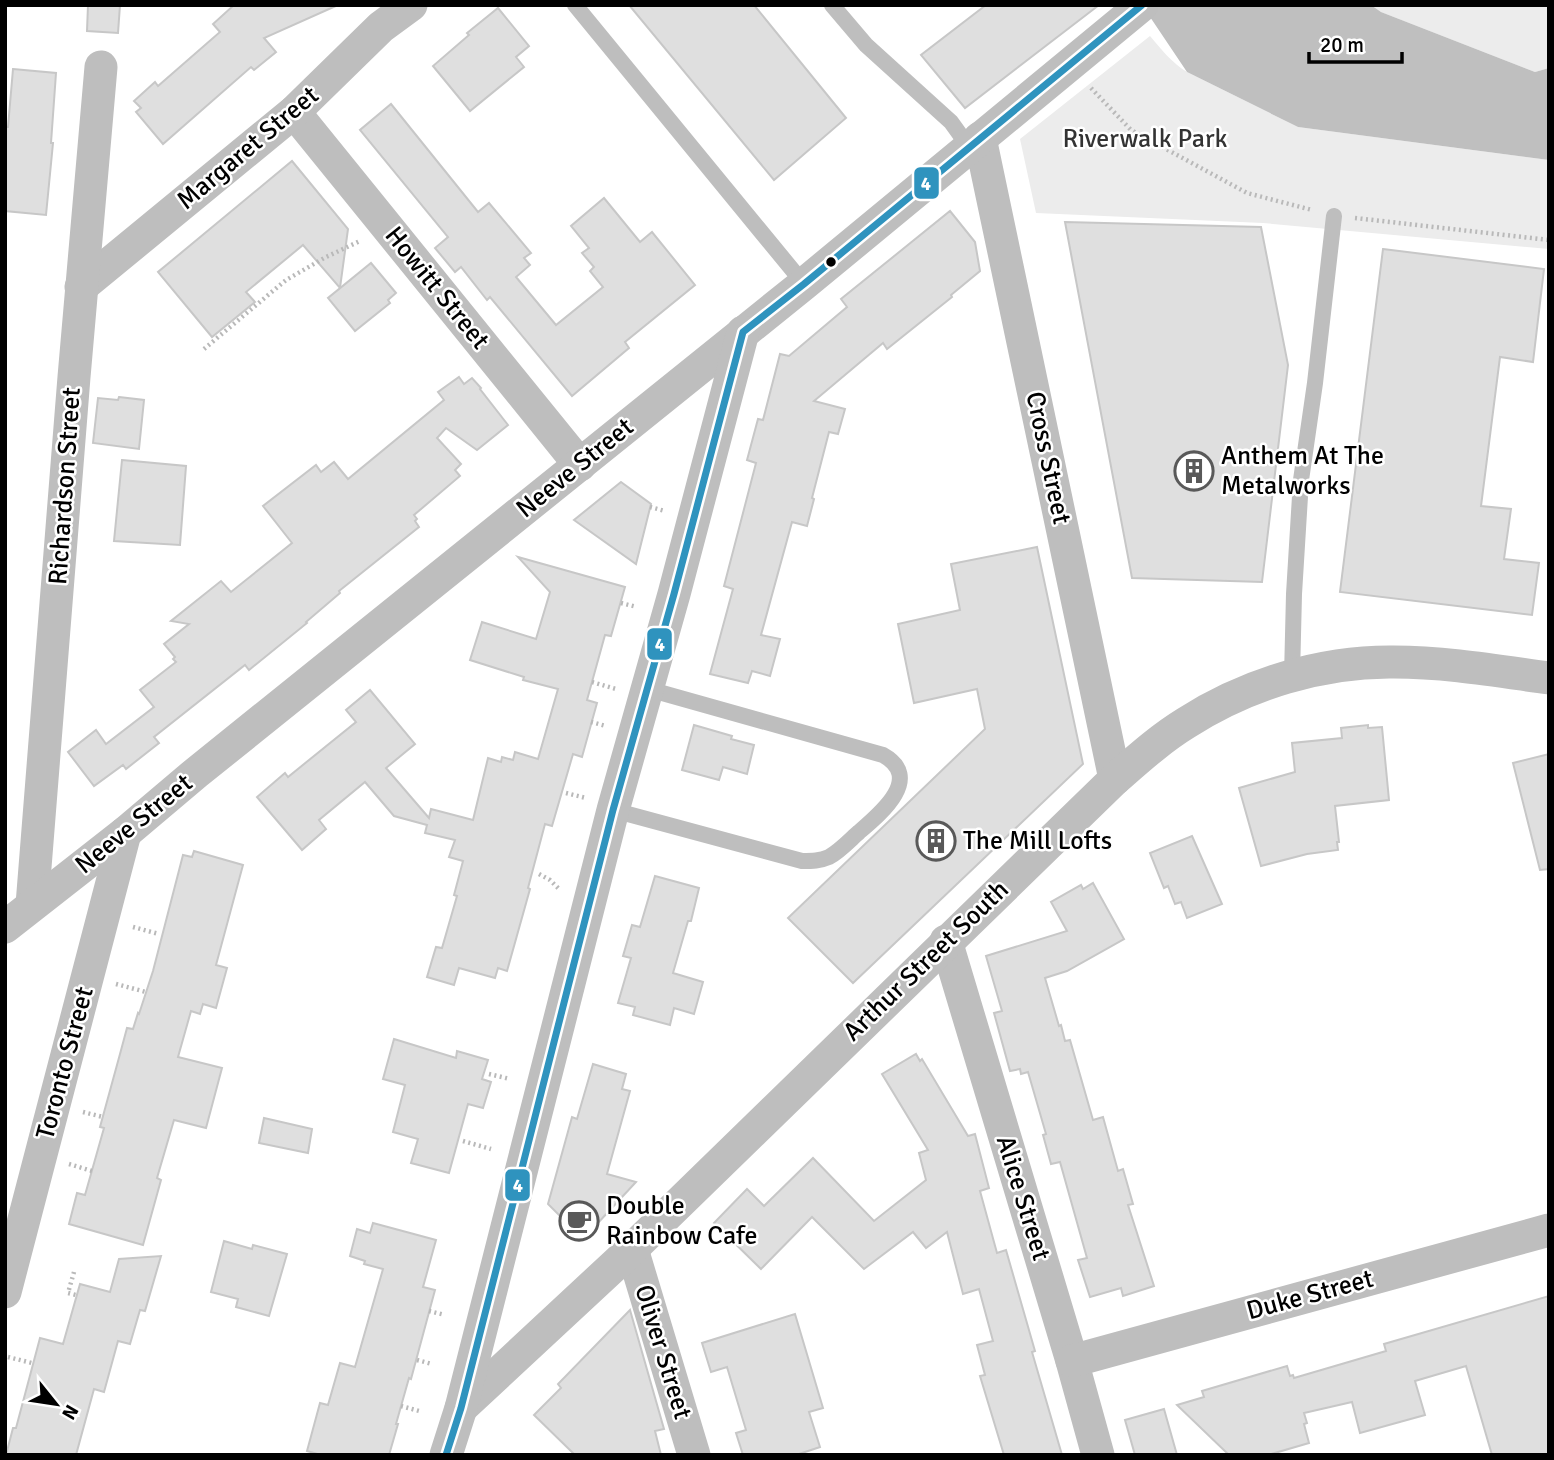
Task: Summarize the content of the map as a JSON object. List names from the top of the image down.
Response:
{
  "streets": {
    "street": [
      "Margaret Street",
      "Howitt Street",
      "Cross Street",
      "Neeve Street",
      "Richardson Street",
      "Arthur Street South",
      "Toronto Street",
      "Alice Street",
      "Duke Street",
      "Oliver Street"
    ]
  },
  "crossings": [
    ["Margaret Street", "Howitt Street"],
    ["Margaret Street", "Richardson Street"],
    ["Howitt Street", "Neeve Street"],
    ["Cross Street", "Neeve Street"],
    ["Cross Street", "Arthur Street South"],
    ["Neeve Street", "Richardson Street"],
    ["Neeve Street", "Toronto Street"],
    ["Arthur Street South", "Alice Street"],
    ["Arthur Street South", "Oliver Street"],
    ["Alice Street", "Duke Street"]
  ],
  "parks": ["Riverwalk Park"],
  "places": {
    "building": ["Anthem At The Metalworks", "The Mill Lofts"],
    "cafe": ["Double Rainbow Cafe"]
  },
  "lines": ["transit line 4"],
  "scale_bar": "20 m",
  "north": "bottom right"
}
